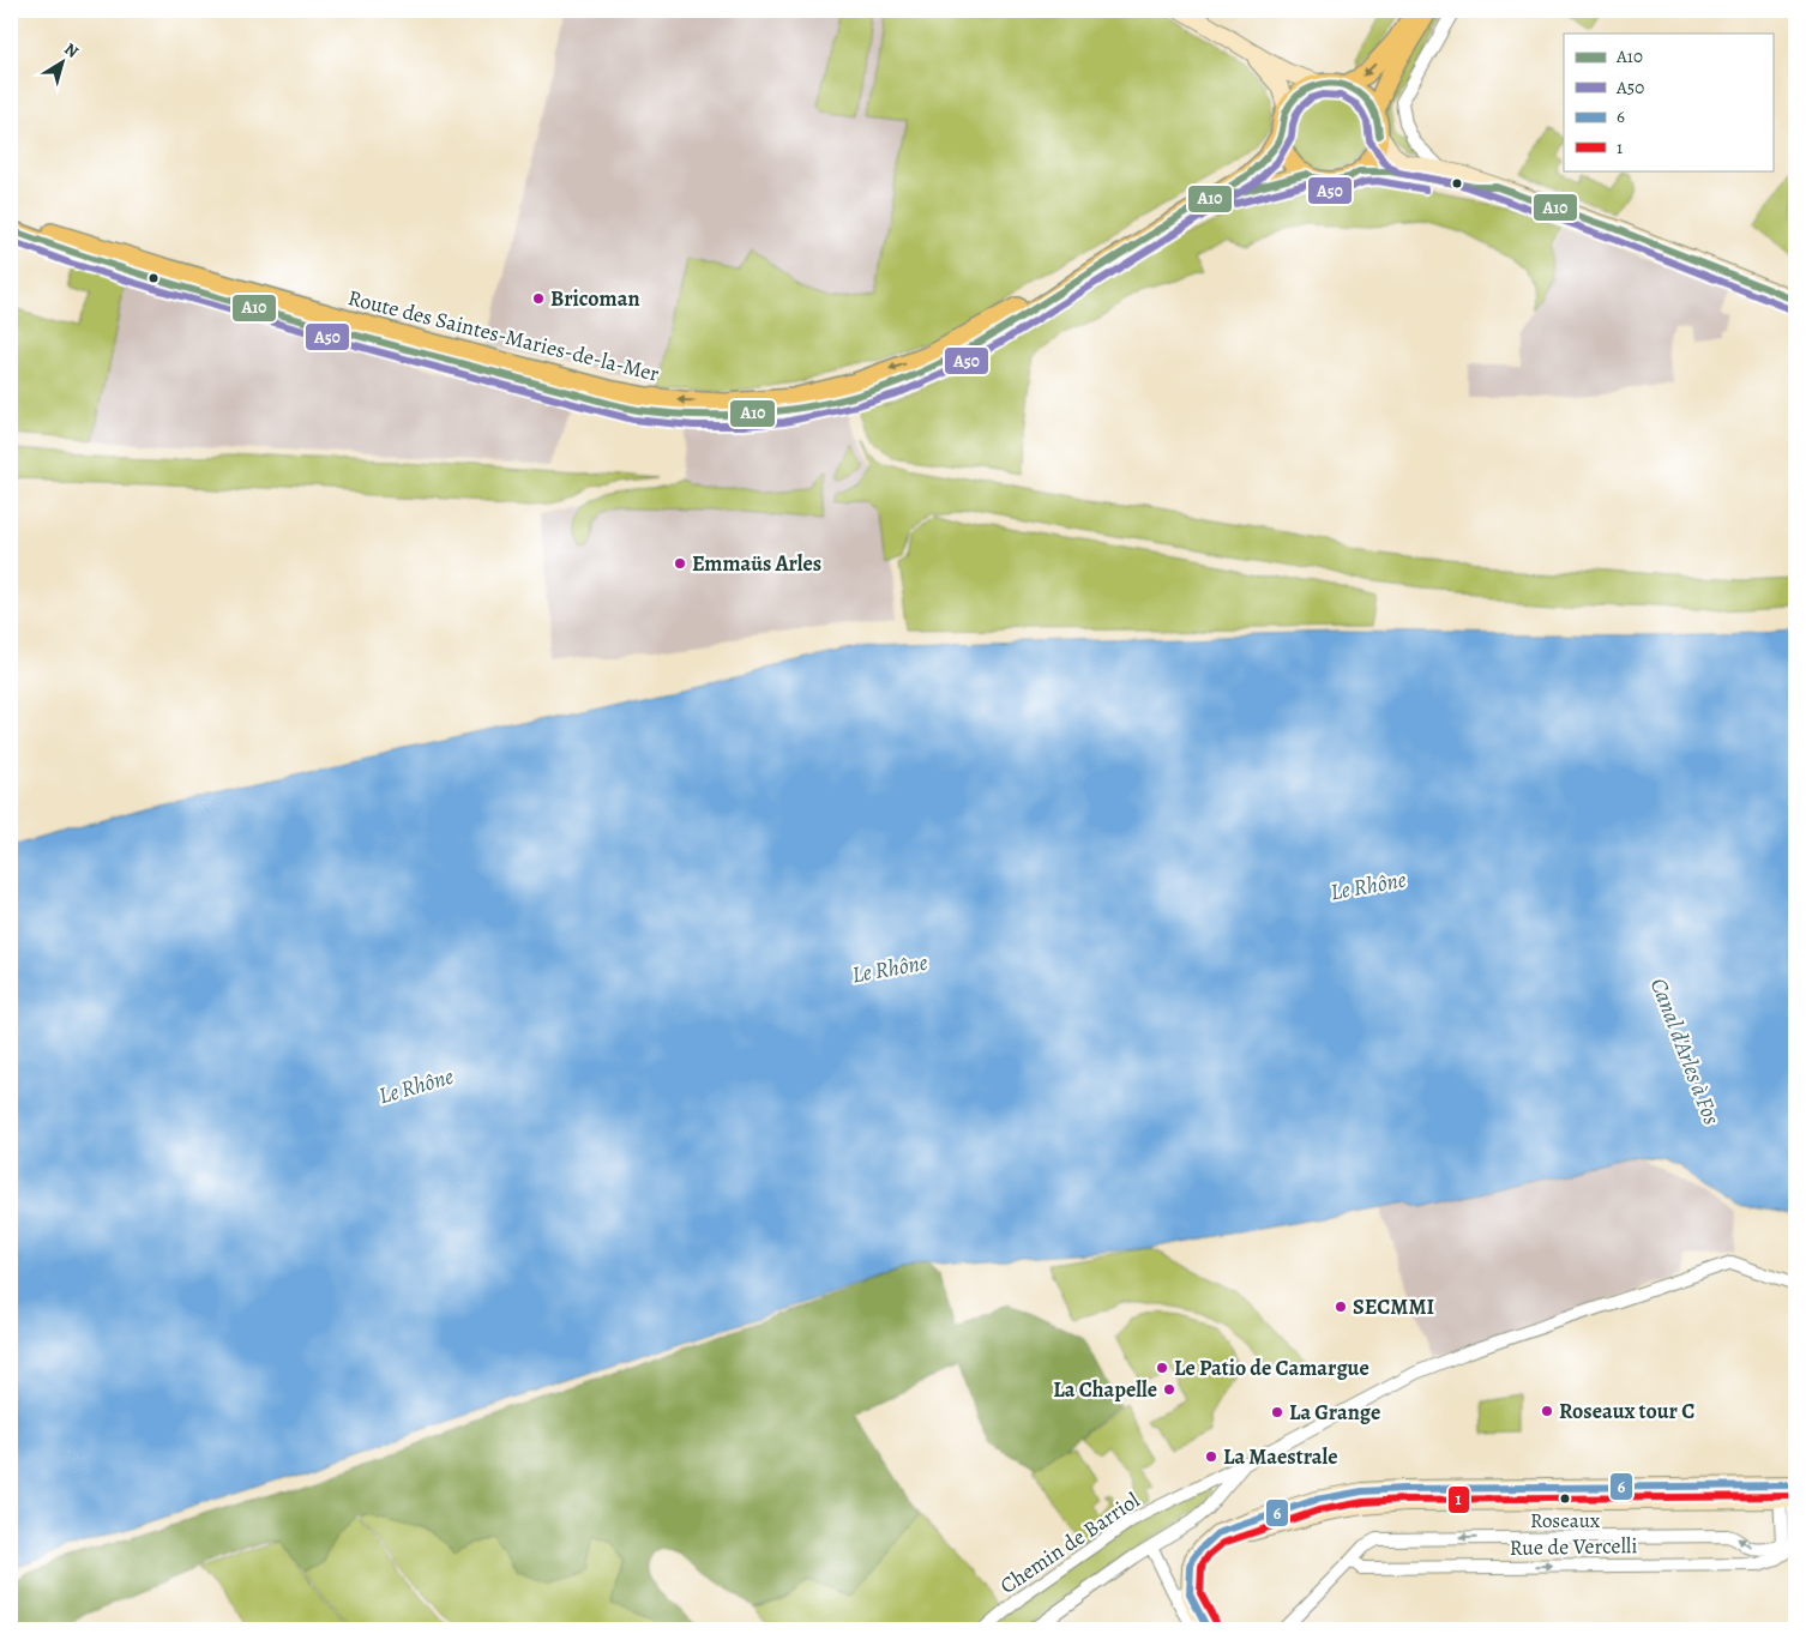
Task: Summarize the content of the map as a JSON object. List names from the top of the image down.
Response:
{
  "streets": {
    "main road": ["Route des Saintes-Maries-de-la-Mer"],
    "street": ["Chemin de Barriol", "Rue de Vercelli"]
  },
  "water": ["Le Rhône", "Canal d'Arles à Fos"],
  "places": [
    "Bricoman",
    "Emmaüs Arles",
    "SECMMI",
    "Le Patio de Camargue",
    "La Chapelle",
    "Roseaux tour C",
    "La Grange",
    "La Maestrale",
    "Roseaux"
  ],
  "lines": [
    "transit line A10",
    "transit line A50",
    "transit line 6",
    "transit line 1"
  ],
  "legend": [
    "A10",
    "A50",
    "6",
    "1"
  ],
  "north": "top right"
}
